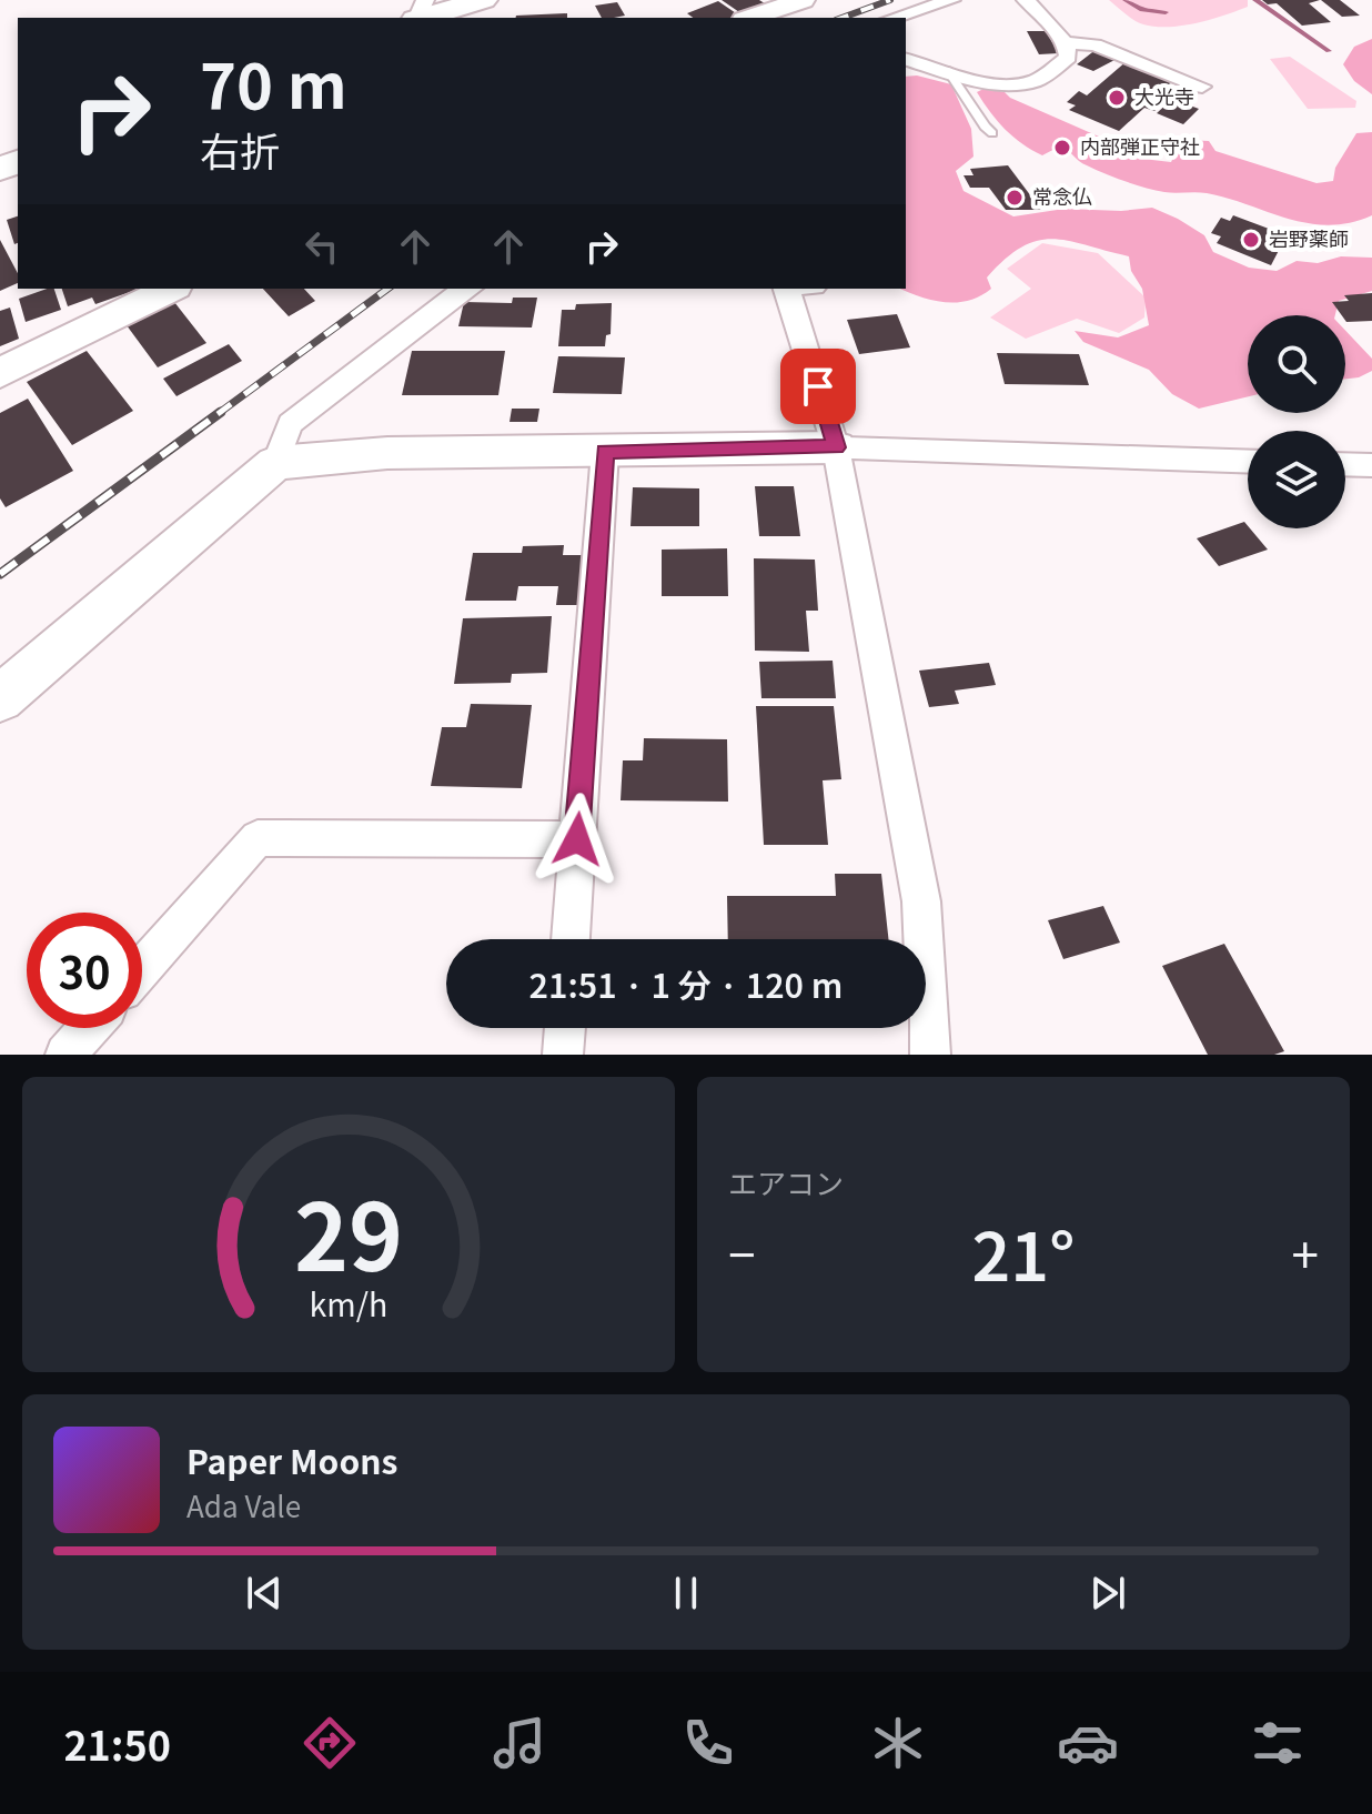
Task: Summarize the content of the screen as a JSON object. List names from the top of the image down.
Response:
{
  "places": [
    "大光寺",
    "内部弾正守社",
    "常念仏",
    "岩野薬師"
  ],
  "page": {
    "turn": ["70 m", "右折"],
    "limit": "30",
    "trip": "21:51 · 1 分 · 120 m",
    "tile": "エアコン",
    "heat": ["−", "21°", "+"],
    "song": ["Paper Moons", "Ada Vale"],
    "tabs": "21:50",
    "gauge": ["29", "km/h"]
  }
}
